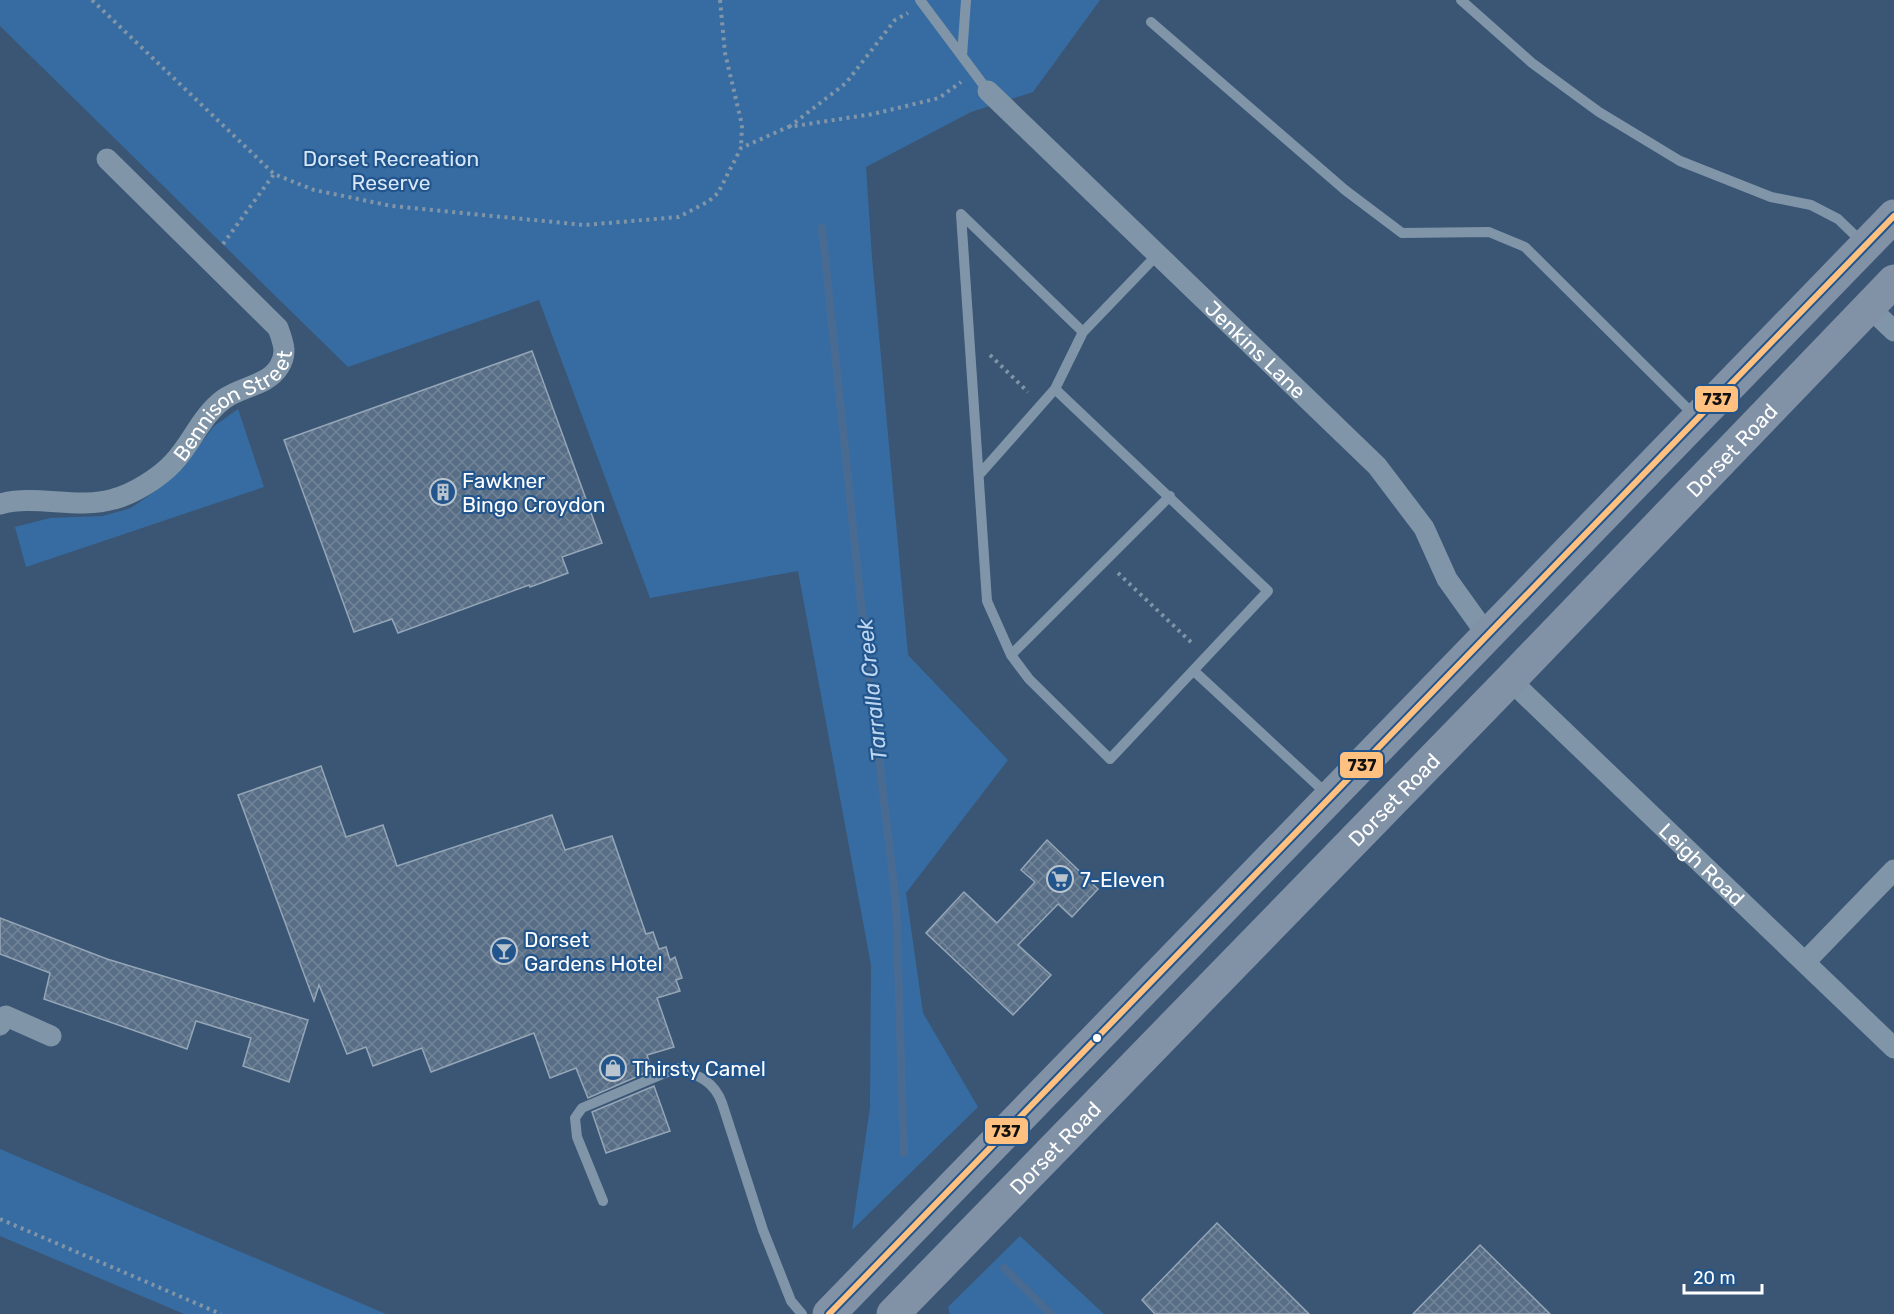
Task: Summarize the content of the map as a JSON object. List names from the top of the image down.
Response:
{
  "streets": {
    "main road": ["Dorset Road"],
    "street": ["Jenkins Lane", "Bennison Street", "Leigh Road"]
  },
  "crossings": [
    ["Dorset Road", "Leigh Road"]
  ],
  "water": ["Tarralla Creek"],
  "parks": ["Dorset Recreation Reserve"],
  "places": {
    "building": ["Fawkner Bingo Croydon"],
    "supermarket": ["7-Eleven"],
    "bar": ["Dorset Gardens Hotel"],
    "shop": ["Thirsty Camel"]
  },
  "lines": ["transit line 737"],
  "scale_bar": "20 m"
}
